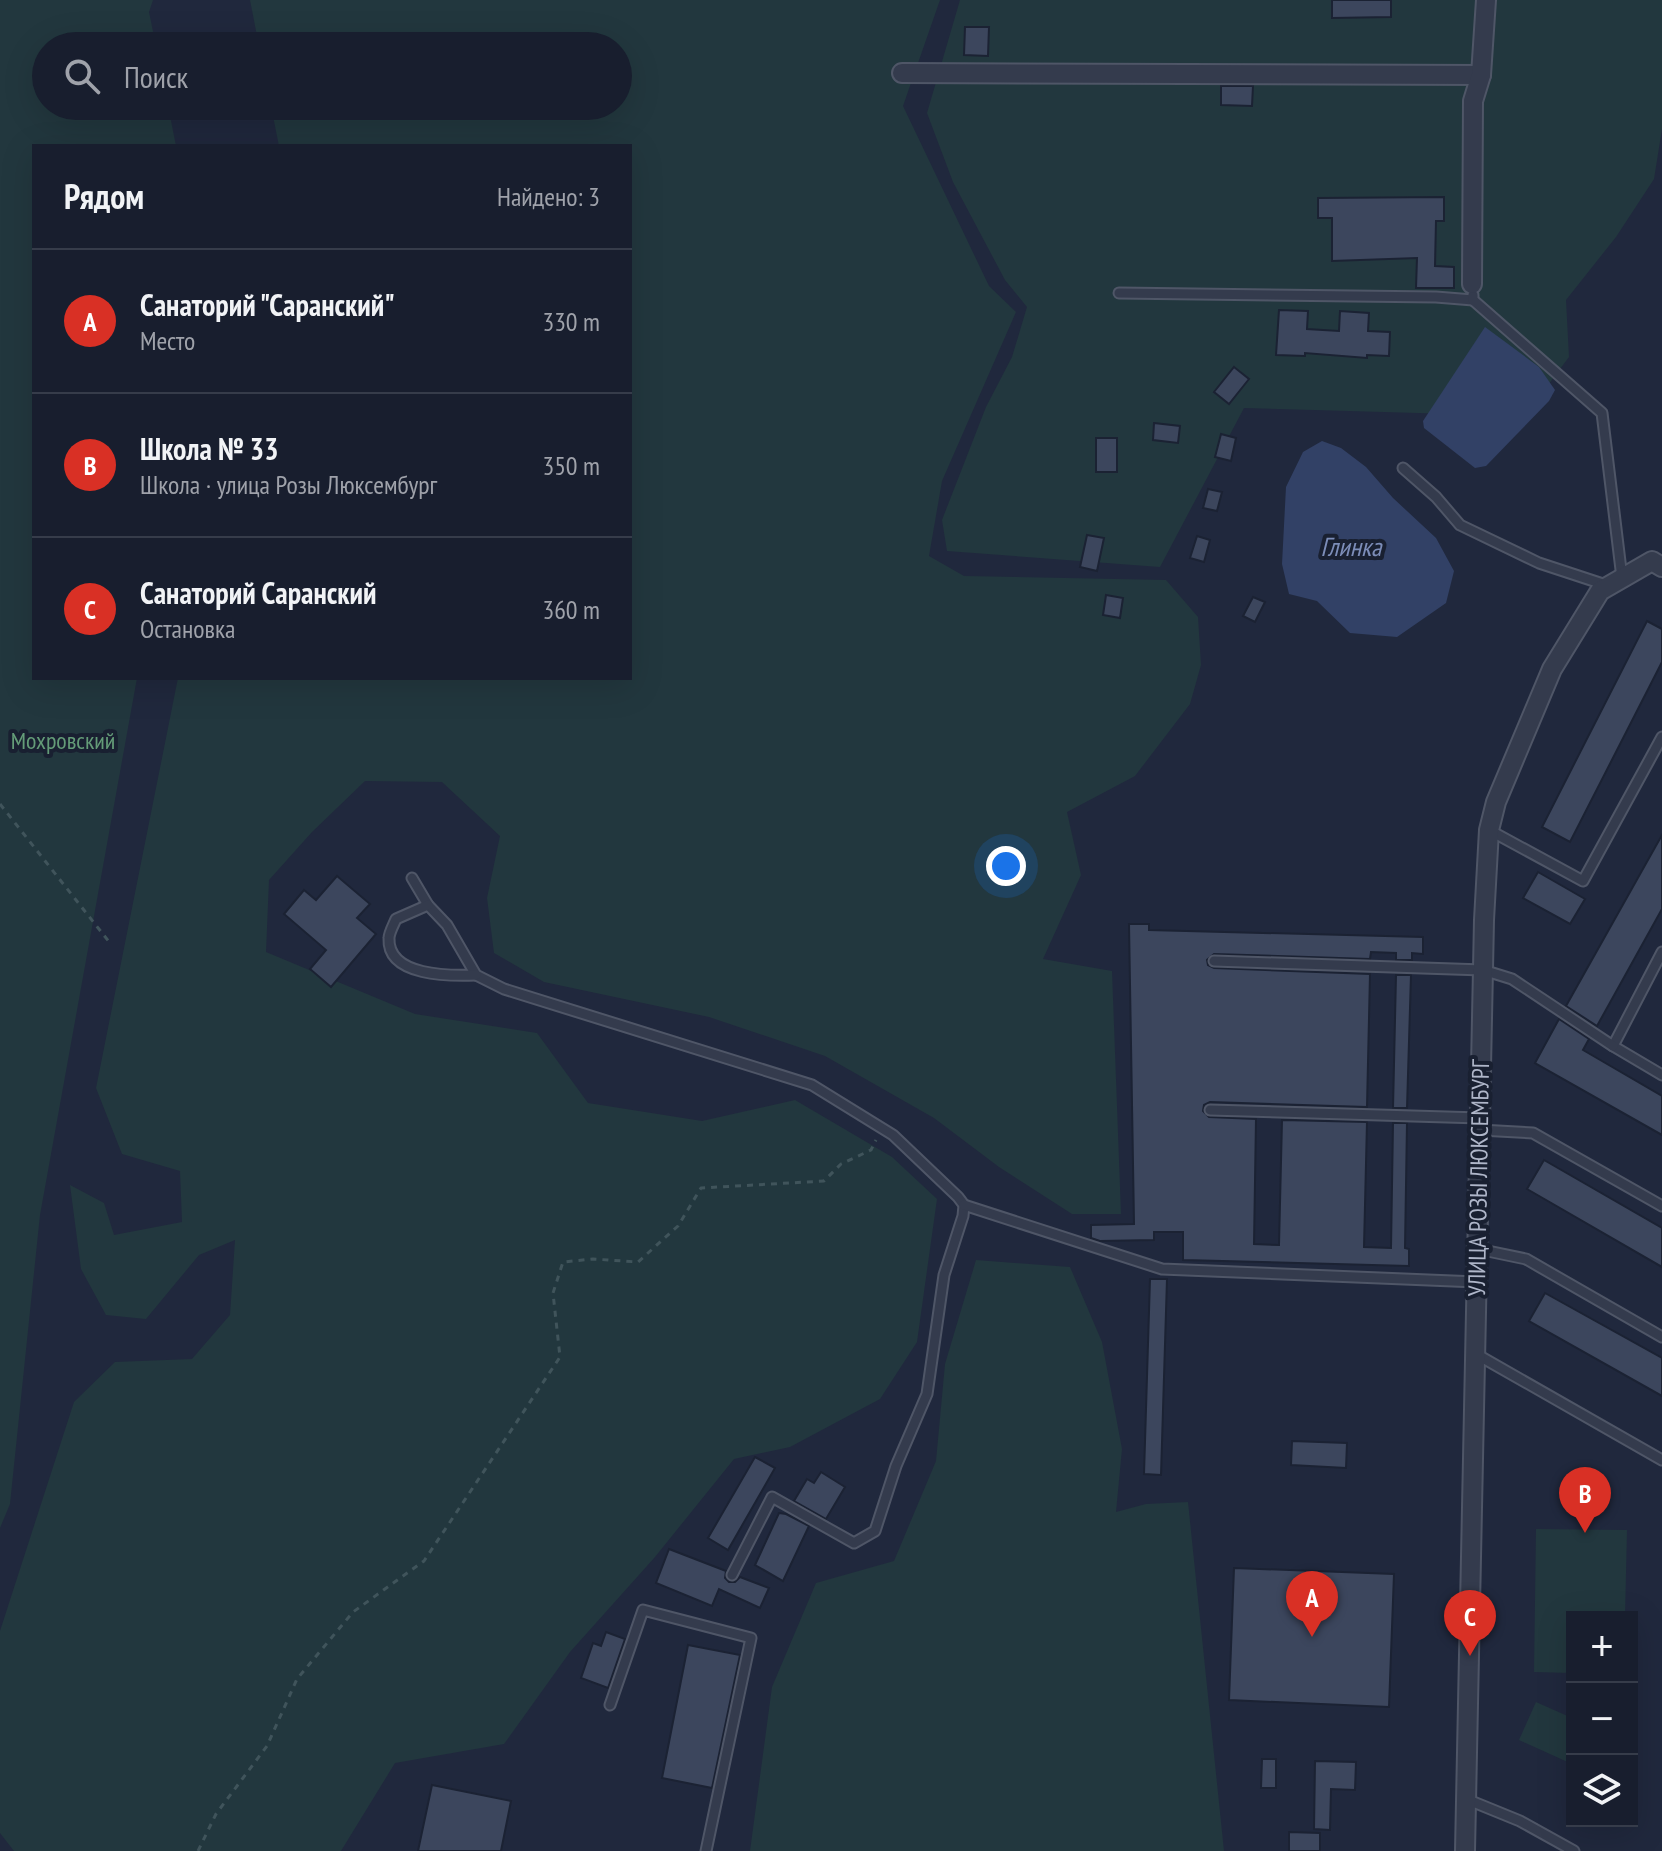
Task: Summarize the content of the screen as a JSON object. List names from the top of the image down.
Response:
{
  "streets": {
    "street": ["УЛИЦА РОЗЫ ЛЮКСЕМБУРГ"]
  },
  "water": ["Глинка"],
  "parks": ["Мохровский"],
  "page": {
    "search": "Поиск",
    "heading": ["Рядом", "Найдено: 3"],
    "list": [
      {
        "mark": "A",
        "name": "Санаторий \"Саранский\"",
        "note": "Место",
        "value": "330 m"
      },
      {
        "mark": "B",
        "name": "Школа № 33",
        "note": "Школа · улица Розы Люксембург",
        "value": "350 m"
      },
      {
        "mark": "C",
        "name": "Санаторий Саранский",
        "note": "Остановка",
        "value": "360 m"
      }
    ],
    "pins": ["B", "A", "C"],
    "map_buttons": ["+", "−"]
  }
}
